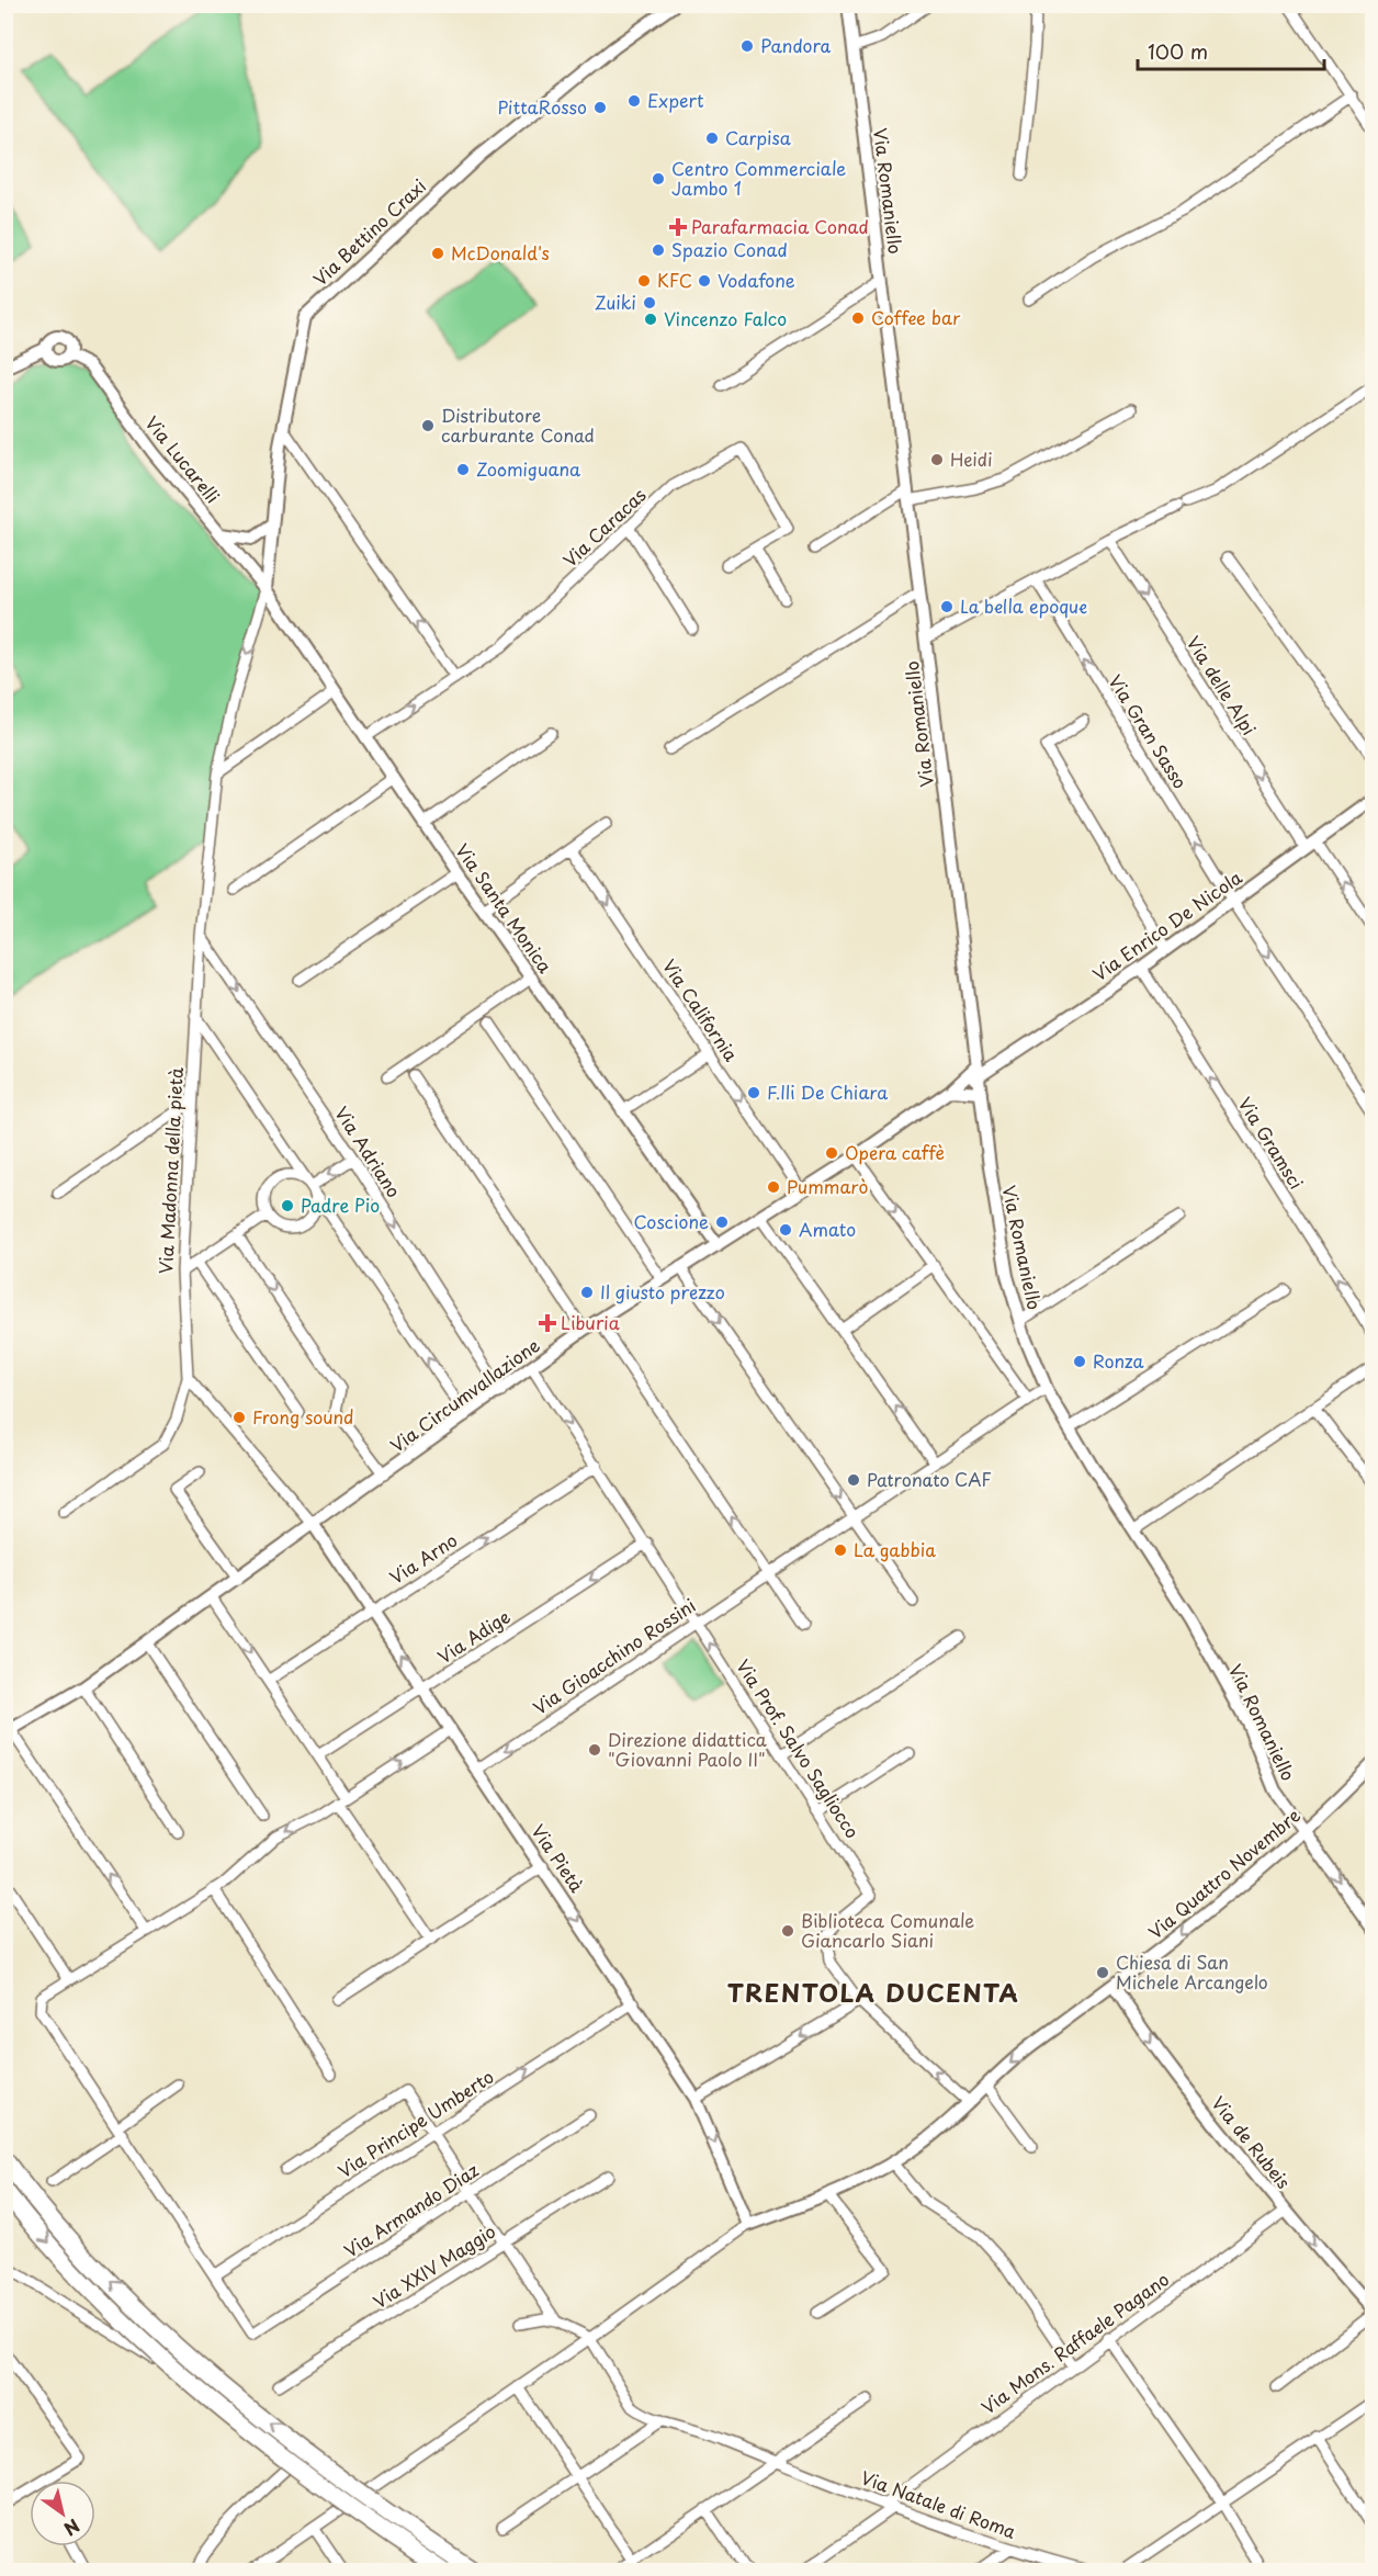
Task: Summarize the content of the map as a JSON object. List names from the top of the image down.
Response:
{
  "streets": {
    "street": [
      "Via Romaniello",
      "Via Bettino Craxi",
      "Via Lucarelli",
      "Via Caracas",
      "Via delle Alpi",
      "Via Gran Sasso",
      "Via Santa Monica",
      "Via Enrico De Nicola",
      "Via California",
      "Via Gramsci",
      "Via Adriano",
      "Via Madonna della pietà",
      "Via Circumvallazione",
      "Via Arno",
      "Via Adige",
      "Via Gioacchino Rossini",
      "Via Prof. Salvo Sagliocco",
      "Via Pietà",
      "Via Quattro Novembre",
      "Via Principe Umberto",
      "Via de Rubeis",
      "Via Armando Diaz",
      "Via XXIV Maggio",
      "Via Mons. Raffaele Pagano",
      "Via Natale di Roma"
    ]
  },
  "crossings": [
    ["Via Romaniello", "Via Enrico De Nicola"],
    ["Via Romaniello", "Via Circumvallazione"],
    ["Via Romaniello", "Via Gioacchino Rossini"],
    ["Via Romaniello", "Via Quattro Novembre"],
    ["Via Bettino Craxi", "Via Lucarelli"],
    ["Via Bettino Craxi", "Via Santa Monica"],
    ["Via Bettino Craxi", "Via Madonna della pietà"],
    ["Via Lucarelli", "Via Santa Monica"],
    ["Via Lucarelli", "Via Madonna della pietà"],
    ["Via Caracas", "Via Santa Monica"],
    ["Via delle Alpi", "Via Enrico De Nicola"],
    ["Via Gran Sasso", "Via Enrico De Nicola"],
    ["Via Santa Monica", "Via Madonna della pietà"],
    ["Via Santa Monica", "Via Circumvallazione"],
    ["Via Enrico De Nicola", "Via Gramsci"],
    ["Via Enrico De Nicola", "Via Circumvallazione"],
    ["Via California", "Via Circumvallazione"],
    ["Via Adriano", "Via Madonna della pietà"],
    ["Via Adriano", "Via Circumvallazione"],
    ["Via Circumvallazione", "Via Prof. Salvo Sagliocco"],
    ["Via Circumvallazione", "Via Pietà"],
    ["Via Arno", "Via Prof. Salvo Sagliocco"],
    ["Via Arno", "Via Pietà"],
    ["Via Adige", "Via Prof. Salvo Sagliocco"],
    ["Via Adige", "Via Pietà"],
    ["Via Gioacchino Rossini", "Via Prof. Salvo Sagliocco"],
    ["Via Gioacchino Rossini", "Via Pietà"],
    ["Via Pietà", "Via Quattro Novembre"],
    ["Via Pietà", "Via Principe Umberto"],
    ["Via Quattro Novembre", "Via de Rubeis"],
    ["Via Principe Umberto", "Via Armando Diaz"],
    ["Via de Rubeis", "Via Mons. Raffaele Pagano"],
    ["Via Mons. Raffaele Pagano", "Via Natale di Roma"]
  ],
  "one_way": [
    "Via California",
    "Via Gramsci",
    "Via Arno",
    "Via Adige",
    "Via Gioacchino Rossini",
    "Via Quattro Novembre",
    "Via Principe Umberto",
    "Via de Rubeis"
  ],
  "districts": ["TRENTOLA DUCENTA"],
  "places": {
    "other": [
      "Pandora",
      "Expert",
      "PittaRosso",
      "Carpisa",
      "Centro Commerciale Jambo 1",
      "Spazio Conad",
      "McDonald's",
      "KFC",
      "Vodafone",
      "Zuiki",
      "Coffee bar",
      "Vincenzo Falco",
      "Distributore carburante Conad",
      "Heidi",
      "Zoomiguana",
      "La bella epoque",
      "F.lli De Chiara",
      "Opera caffè",
      "Pummarò",
      "Padre Pio",
      "Coscione",
      "Amato",
      "Il giusto prezzo",
      "Ronza",
      "Frong sound",
      "Patronato CAF",
      "La gabbia",
      "Direzione didattica \"Giovanni Paolo II\"",
      "Biblioteca Comunale Giancarlo Siani",
      "Chiesa di San Michele Arcangelo"
    ],
    "health": ["Parafarmacia Conad", "Liburia"]
  },
  "scale_bar": "100 m",
  "north": "bottom right"
}
